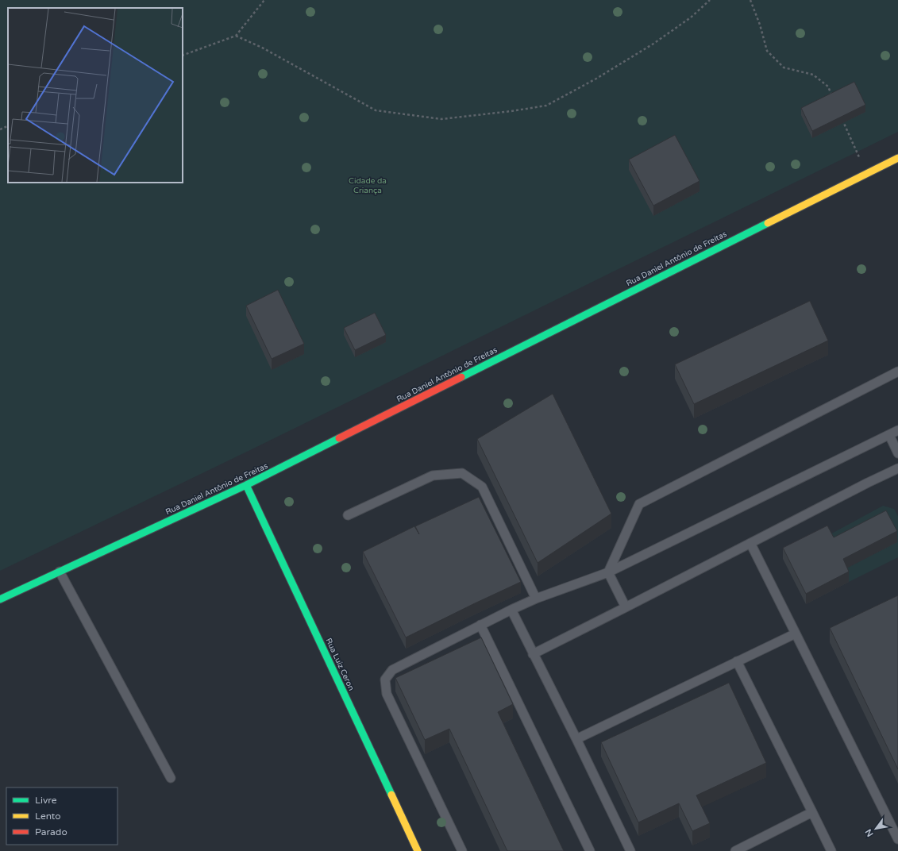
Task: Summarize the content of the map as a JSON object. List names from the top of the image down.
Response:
{
  "streets": {
    "street": ["Rua Daniel Antônio de Freitas", "Rua Luiz Ceron"]
  },
  "crossings": [
    ["Rua Daniel Antônio de Freitas", "Rua Luiz Ceron"]
  ],
  "parks": ["Cidade da Criança"],
  "legend": ["Livre", "Lento", "Parado"],
  "north": "bottom left"
}
